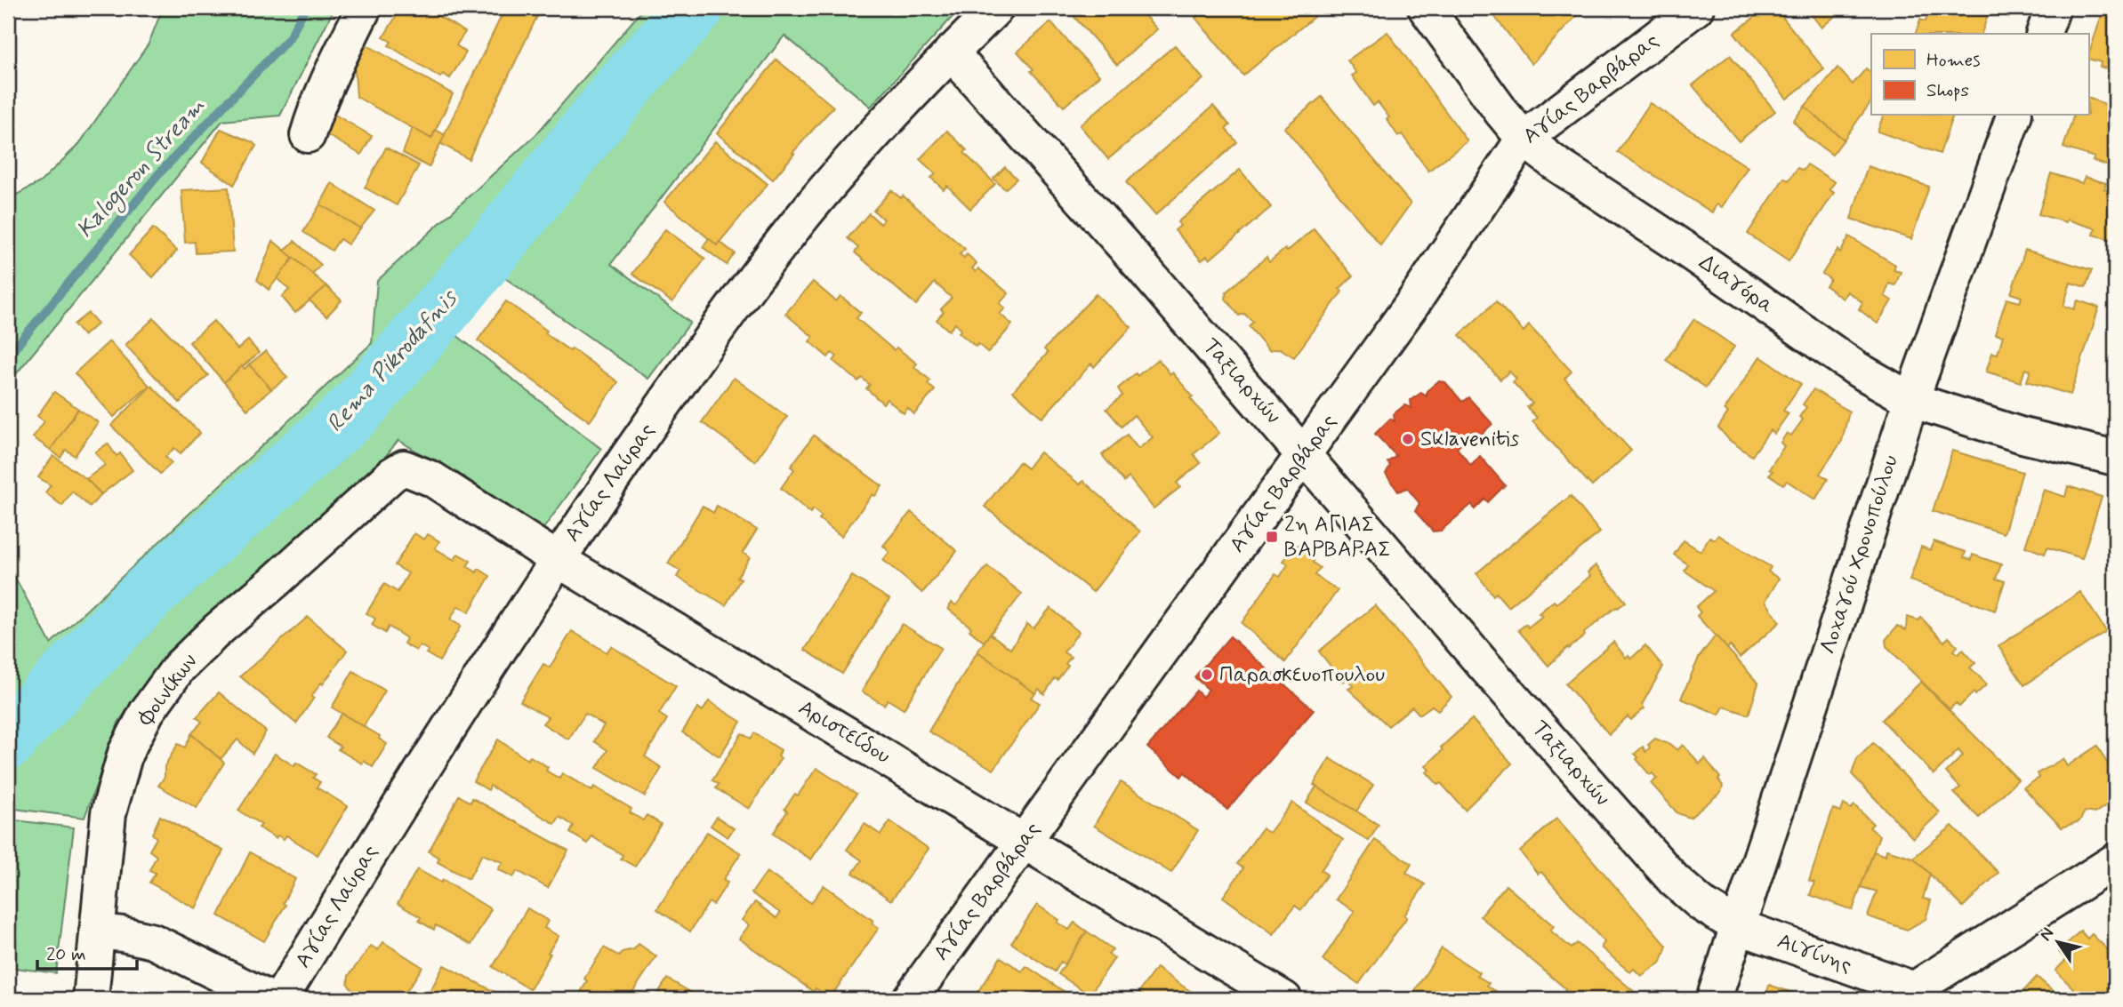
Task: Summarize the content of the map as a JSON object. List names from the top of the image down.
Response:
{
  "streets": {
    "street": [
      "Αγίας Βαρβάρας",
      "Διαγόρα",
      "Ταξιαρχών",
      "Αγίας Λαύρας",
      "Λοχαγού Χρονοπούλου",
      "Φοινίκων",
      "Αριστείδου",
      "Αιγίνης"
    ]
  },
  "crossings": [
    ["Αγίας Βαρβάρας", "Διαγόρα"],
    ["Αγίας Βαρβάρας", "Ταξιαρχών"],
    ["Αγίας Βαρβάρας", "Αριστείδου"],
    ["Διαγόρα", "Λοχαγού Χρονοπούλου"],
    ["Ταξιαρχών", "Αγίας Λαύρας"],
    ["Ταξιαρχών", "Λοχαγού Χρονοπούλου"],
    ["Ταξιαρχών", "Αιγίνης"],
    ["Αγίας Λαύρας", "Αριστείδου"],
    ["Λοχαγού Χρονοπούλου", "Αιγίνης"],
    ["Φοινίκων", "Αριστείδου"]
  ],
  "water": ["Kalogeron Stream", "Rema Pikrodafnis"],
  "places": {
    "other": ["Sklavenitis", "Παρασκευοπουλου"],
    "transit": ["2η ΑΓΙΑΣ ΒΑΡΒΑΡΑΣ"]
  },
  "legend": ["Homes", "Shops"],
  "scale_bar": "20 m",
  "north": "top left"
}
